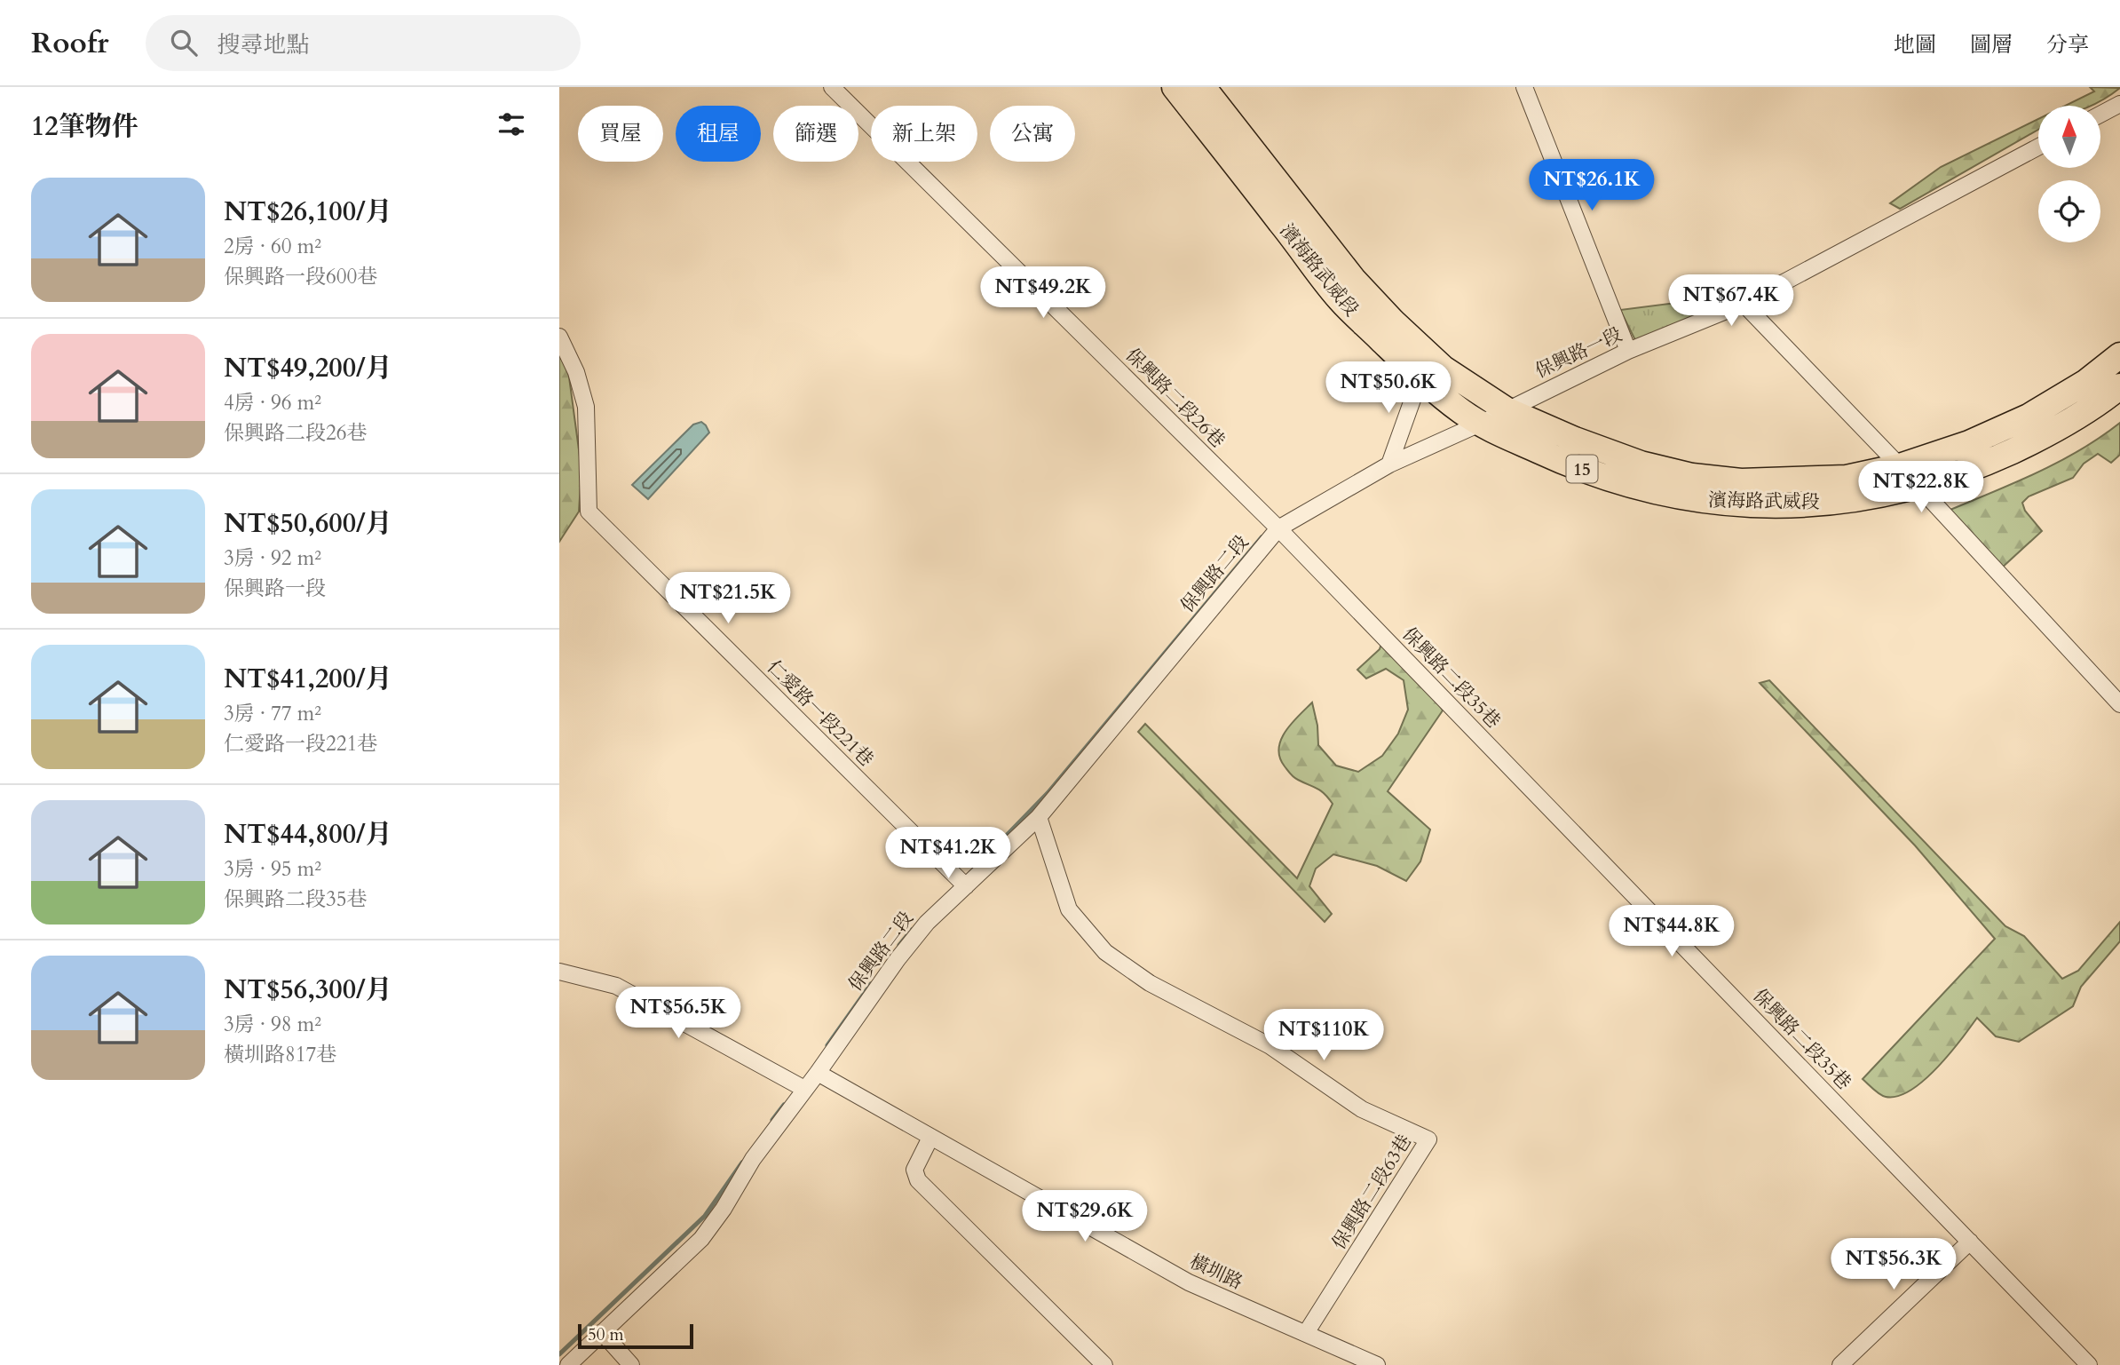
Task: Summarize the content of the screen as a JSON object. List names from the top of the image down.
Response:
{
  "streets": {
    "main road": ["濱海路武威段", "15"],
    "street": [
      "保興路一段",
      "保興路二段26巷",
      "保興路二段",
      "保興路二段35巷",
      "仁愛路一段221巷",
      "保興路二段63巷",
      "橫圳路"
    ]
  },
  "crossings": [
    ["濱海路武威段", "保興路一段"],
    ["保興路一段", "保興路二段"],
    ["保興路二段26巷", "保興路二段"],
    ["保興路二段26巷", "保興路二段35巷"],
    ["保興路二段", "保興路二段35巷"],
    ["保興路二段", "仁愛路一段221巷"],
    ["保興路二段", "保興路二段63巷"],
    ["保興路二段", "橫圳路"],
    ["保興路二段63巷", "橫圳路"]
  ],
  "scale_bar": "50 m",
  "north": "top",
  "page": {
    "header": "Roofr",
    "search": "搜尋地點",
    "nav": ["地圖", "圖層", "分享"],
    "heading": "12筆物件",
    "chip": [
      "買屋",
      "租屋",
      "篩選",
      "新上架",
      "公寓"
    ],
    "price": [
      "NT$26.1K",
      "NT$49.2K",
      "NT$67.4K",
      "NT$50.6K",
      "NT$22.8K",
      "NT$21.5K",
      "NT$41.2K",
      "NT$44.8K",
      "NT$56.5K",
      "NT$110K",
      "NT$29.6K",
      "NT$56.3K"
    ],
    "list": [
      {
        "name": "NT$26,100/月",
        "note": "2房 · 60 m² · 保興路一段600巷"
      },
      {
        "name": "NT$49,200/月",
        "note": "4房 · 96 m² · 保興路二段26巷"
      },
      {
        "name": "NT$50,600/月",
        "note": "3房 · 92 m² · 保興路一段"
      },
      {
        "name": "NT$41,200/月",
        "note": "3房 · 77 m² · 仁愛路一段221巷"
      },
      {
        "name": "NT$44,800/月",
        "note": "3房 · 95 m² · 保興路二段35巷"
      },
      {
        "name": "NT$56,300/月",
        "note": "3房 · 98 m² · 橫圳路817巷"
      }
    ],
    "scale": "50 m"
  }
}
